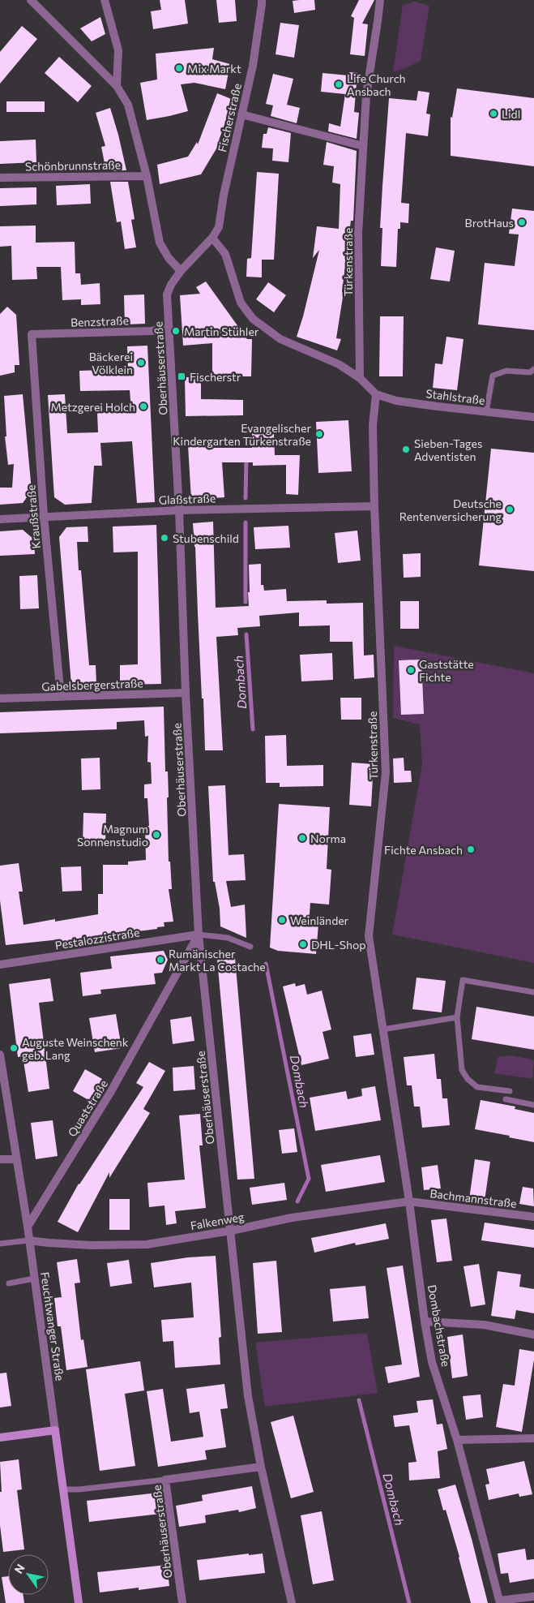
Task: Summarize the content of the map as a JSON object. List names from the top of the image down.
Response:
{
  "streets": {
    "main road": ["Feuchtwanger Straße"],
    "street": [
      "Fischerstraße",
      "Schönbrunnstraße",
      "Türkenstraße",
      "Benzstraße",
      "Oberhäuserstraße",
      "Stahlstraße",
      "Glaßstraße",
      "Kraußstraße",
      "Gabelsbergerstraße",
      "Pestalozzistraße",
      "Quaststraße",
      "Bachmannstraße",
      "Falkenweg",
      "Dombachstraße"
    ]
  },
  "crossings": [
    ["Fischerstraße", "Oberhäuserstraße"],
    ["Türkenstraße", "Stahlstraße"],
    ["Türkenstraße", "Glaßstraße"],
    ["Türkenstraße", "Dombachstraße"],
    ["Benzstraße", "Oberhäuserstraße"],
    ["Benzstraße", "Kraußstraße"],
    ["Oberhäuserstraße", "Glaßstraße"],
    ["Oberhäuserstraße", "Gabelsbergerstraße"],
    ["Oberhäuserstraße", "Pestalozzistraße"],
    ["Oberhäuserstraße", "Quaststraße"],
    ["Oberhäuserstraße", "Falkenweg"],
    ["Glaßstraße", "Kraußstraße"],
    ["Kraußstraße", "Gabelsbergerstraße"],
    ["Pestalozzistraße", "Quaststraße"],
    ["Quaststraße", "Feuchtwanger Straße"],
    ["Bachmannstraße", "Falkenweg"],
    ["Bachmannstraße", "Dombachstraße"],
    ["Falkenweg", "Dombachstraße"],
    ["Falkenweg", "Feuchtwanger Straße"]
  ],
  "water": ["Dombach"],
  "places": {
    "other": [
      "Mix Markt",
      "Life Church Ansbach",
      "Lidl",
      "BrotHaus",
      "Martin Stühler",
      "Bäckerei Völklein",
      "Metzgerei Holch",
      "Evangelischer Kindergarten Türkenstraße",
      "Sieben-Tages Adventisten",
      "Deutsche Rentenversicherung",
      "Stubenschild",
      "Gaststätte Fichte",
      "Magnum Sonnenstudio",
      "Norma",
      "Fichte Ansbach",
      "Weinländer",
      "DHL-Shop",
      "Rumänischer Markt La Costache",
      "Auguste Weinschenk geb. Lang"
    ],
    "transit": ["Fischerstr"]
  },
  "north": "top left"
}
